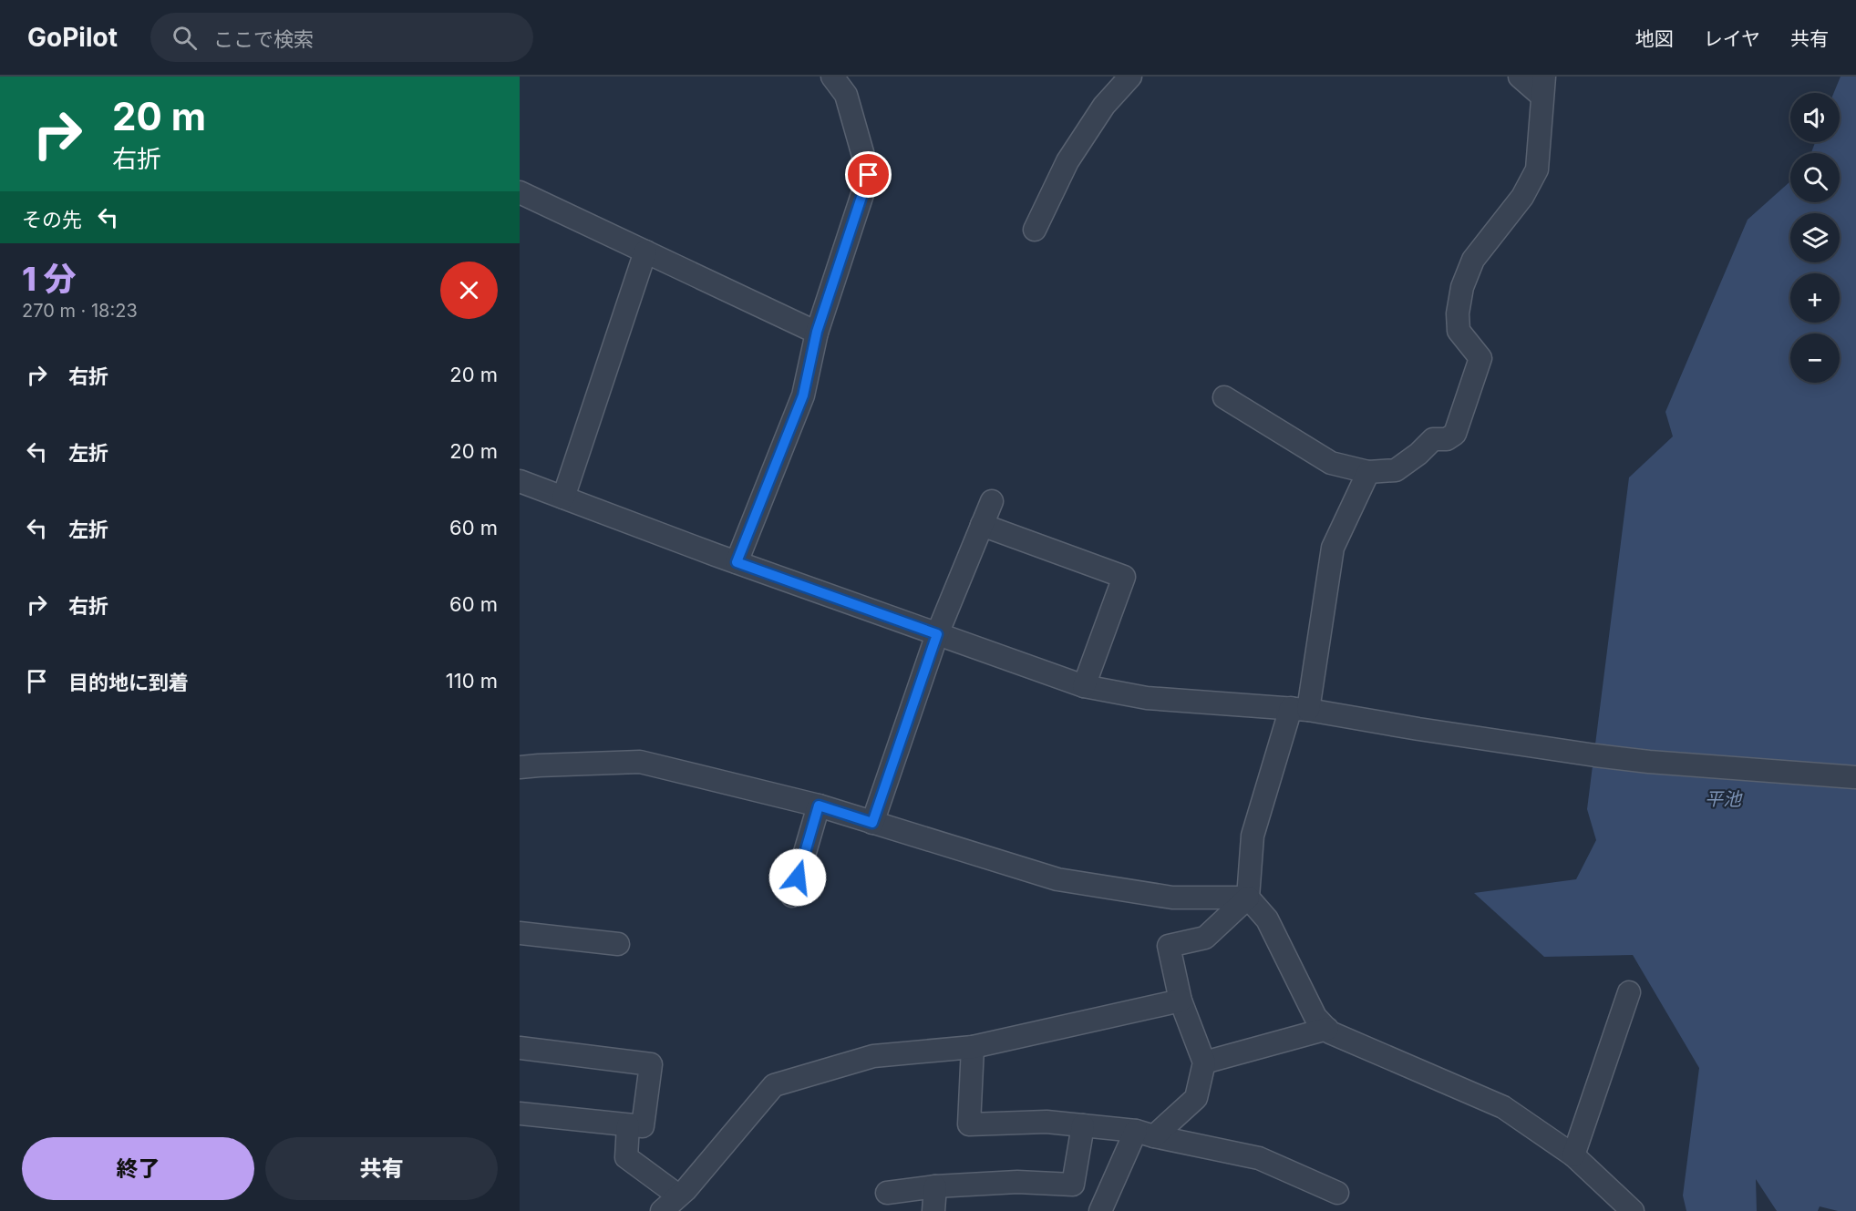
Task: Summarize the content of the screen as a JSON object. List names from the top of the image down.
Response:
{
  "water": ["平池"],
  "page": {
    "header": "GoPilot",
    "search": "ここで検索",
    "nav": ["地図", "レイヤ", "共有"],
    "turn": ["20 m", "右折"],
    "map_buttons": ["+", "−"],
    "then": "その先",
    "heading": ["1 分", "270 m · 18:23"],
    "list": [
      {
        "name": "右折",
        "value": "20 m"
      },
      {
        "name": "左折",
        "value": "20 m"
      },
      {
        "name": "左折",
        "value": "60 m"
      },
      {
        "name": "右折",
        "value": "60 m"
      },
      {
        "name": "目的地に到着",
        "value": "110 m"
      }
    ],
    "buttons": ["終了", "共有"]
  }
}
